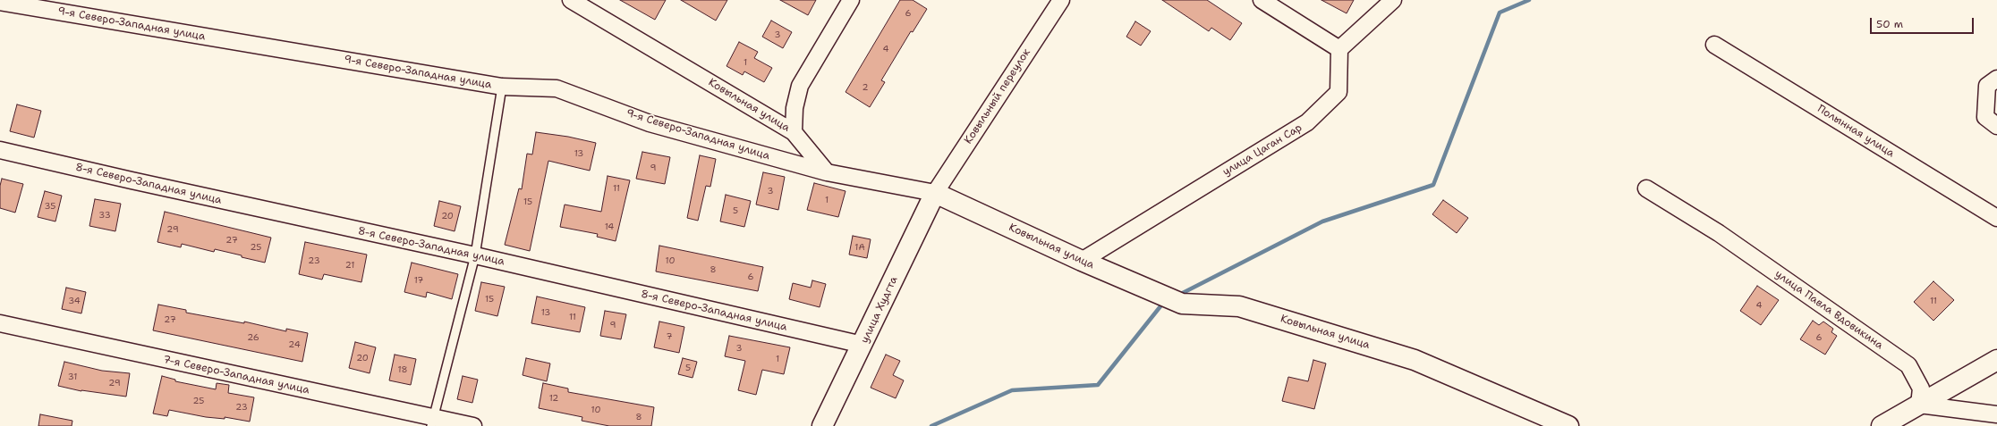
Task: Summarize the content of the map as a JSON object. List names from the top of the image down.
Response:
{
  "streets": {
    "street": [
      "9-я Северо-Западная улица",
      "Ковыльный переулок",
      "Ковыльная улица",
      "Полынная улица",
      "улица Цаган Сар",
      "8-я Северо-Западная улица",
      "улица Худгта",
      "улица Павла Вдовикина",
      "7-я Северо-Западная улица"
    ]
  },
  "crossings": [
    ["9-я Северо-Западная улица", "Ковыльная улица"],
    ["Ковыльный переулок", "Ковыльная улица"],
    ["Ковыльный переулок", "улица Худгта"],
    ["Ковыльная улица", "улица Цаган Сар"],
    ["Ковыльная улица", "улица Худгта"],
    ["8-я Северо-Западная улица", "улица Худгта"]
  ],
  "house_numbers": [
    "6",
    "3",
    "4",
    "1",
    "2",
    "13",
    "9",
    "11",
    "3",
    "1",
    "15",
    "35",
    "5",
    "33",
    "20",
    "14",
    "29",
    "27",
    "25",
    "1А",
    "23",
    "10",
    "21",
    "8",
    "6",
    "17",
    "15",
    "34",
    "11",
    "4",
    "13",
    "11",
    "27",
    "9",
    "7",
    "26",
    "6",
    "24",
    "3",
    "20",
    "1",
    "5",
    "18",
    "31",
    "29",
    "12",
    "25",
    "23",
    "10",
    "8"
  ],
  "scale_bar": "50 m"
}
